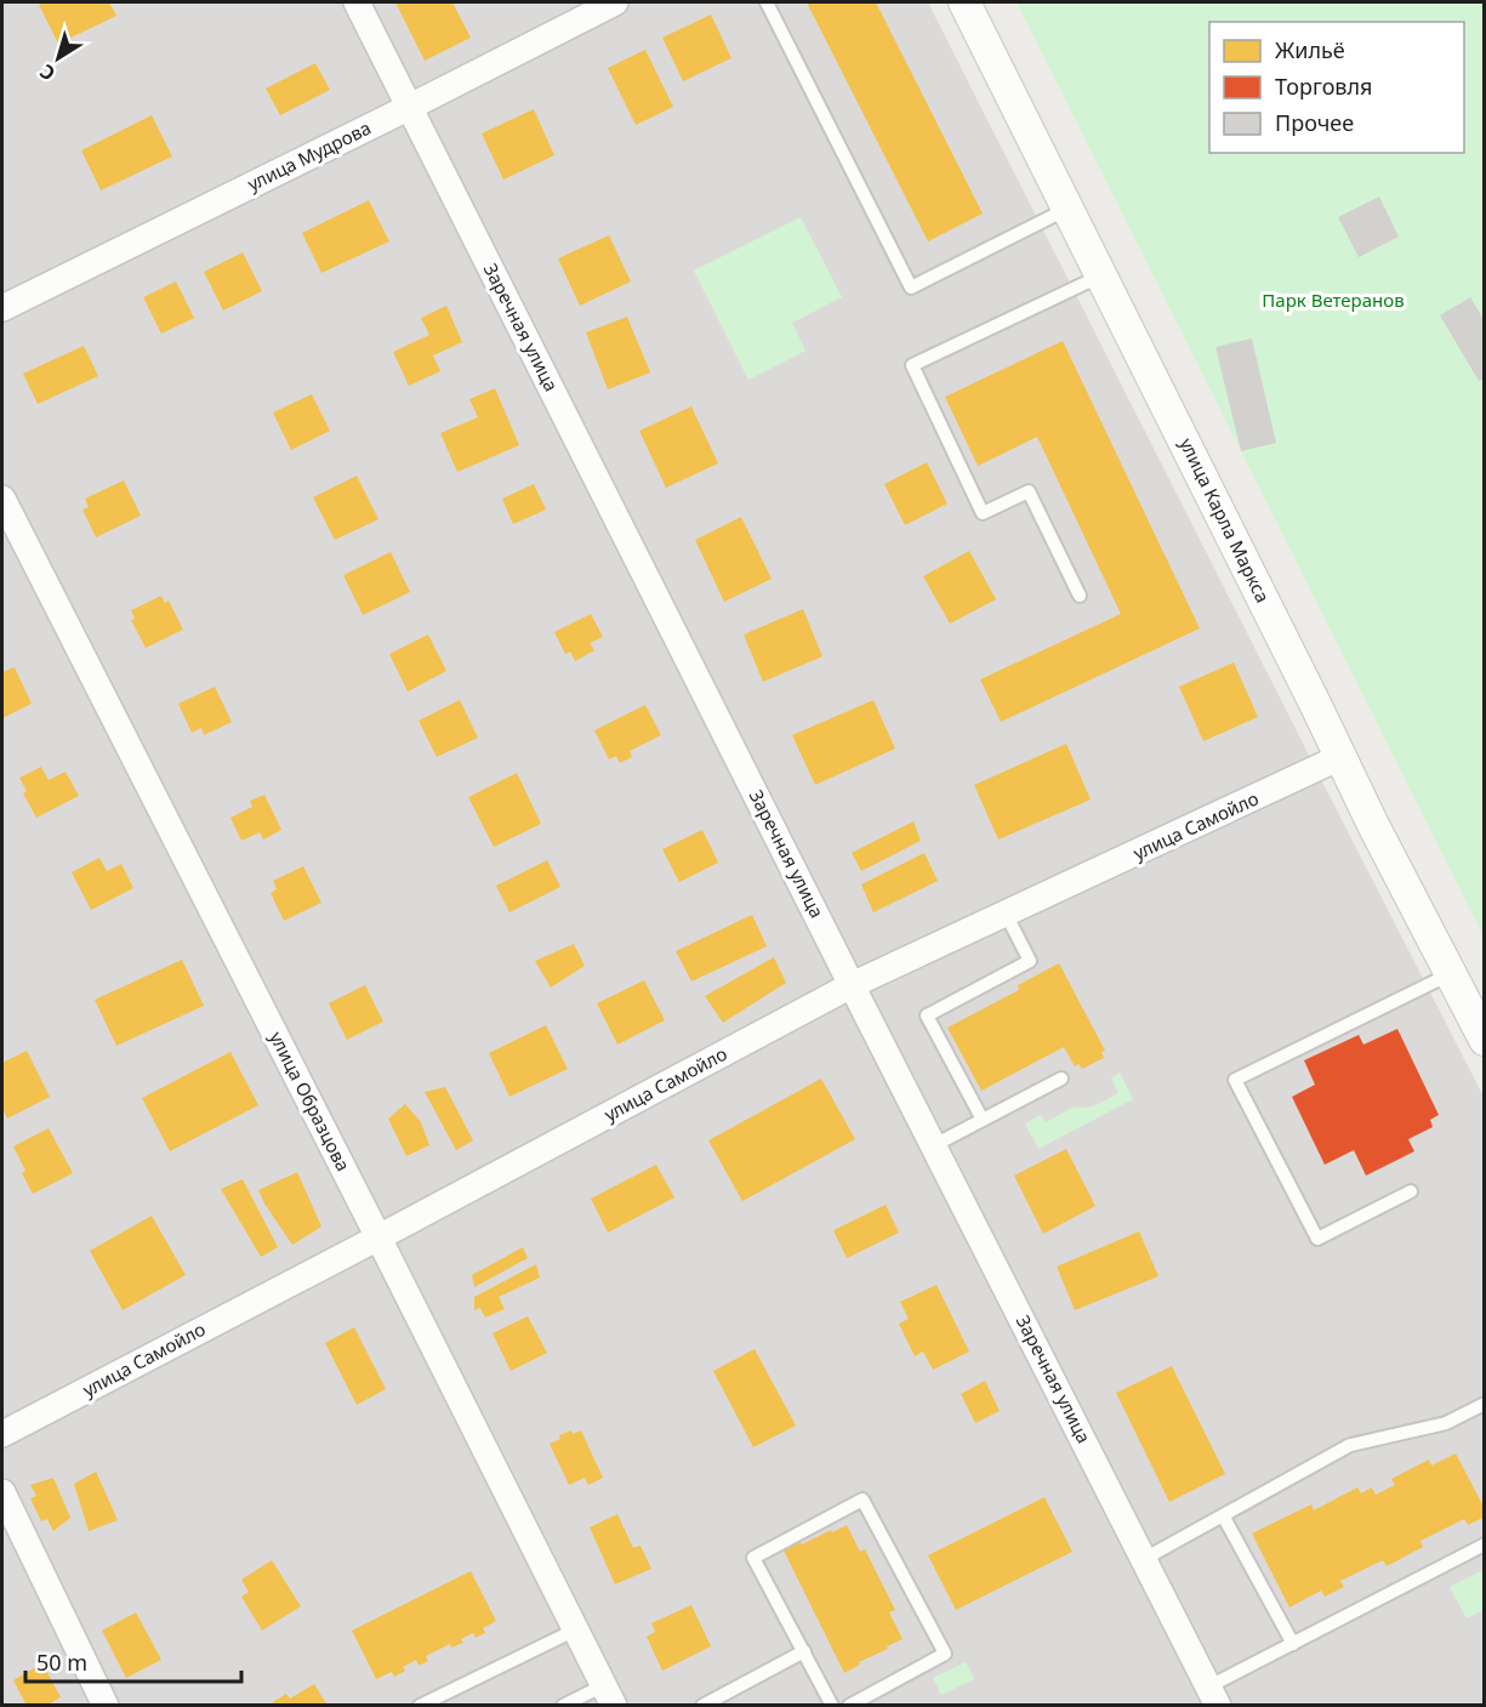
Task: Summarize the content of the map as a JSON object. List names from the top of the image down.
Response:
{
  "streets": {
    "street": [
      "улица Мудрова",
      "Заречная улица",
      "улица Карла Маркса",
      "улица Самойло",
      "улица Образцова"
    ]
  },
  "crossings": [
    ["улица Мудрова", "Заречная улица"],
    ["Заречная улица", "улица Самойло"],
    ["улица Карла Маркса", "улица Самойло"],
    ["улица Самойло", "улица Образцова"]
  ],
  "parks": ["Парк Ветеранов"],
  "legend": ["Жильё", "Торговля", "Прочее"],
  "scale_bar": "50 m",
  "north": "bottom left"
}
